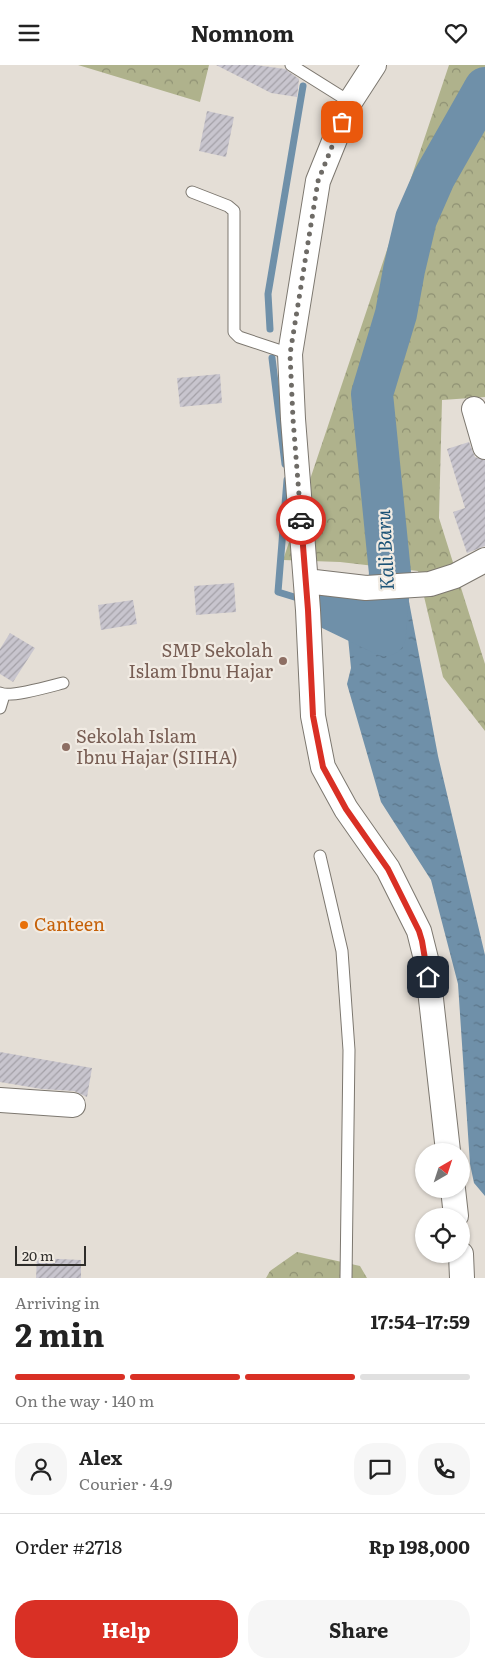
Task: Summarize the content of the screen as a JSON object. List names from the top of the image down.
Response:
{
  "water": ["Kali Baru"],
  "places": ["SMP Sekolah Islam Ibnu Hajar", "Sekolah Islam Ibnu Hajar (SIIHA)", "Canteen"],
  "scale_bar": "20 m",
  "north": "top right",
  "page": {
    "header": "Nomnom",
    "scale": "20 m",
    "heading": ["2 min", "Arriving in", "17:54–17:59"],
    "panel": [
      "Alex",
      "Courier · 4.9",
      "Order #2718",
      "Rp 198,000"
    ],
    "bar": "On the way · 140 m",
    "buttons": ["Help", "Share"]
  }
}
